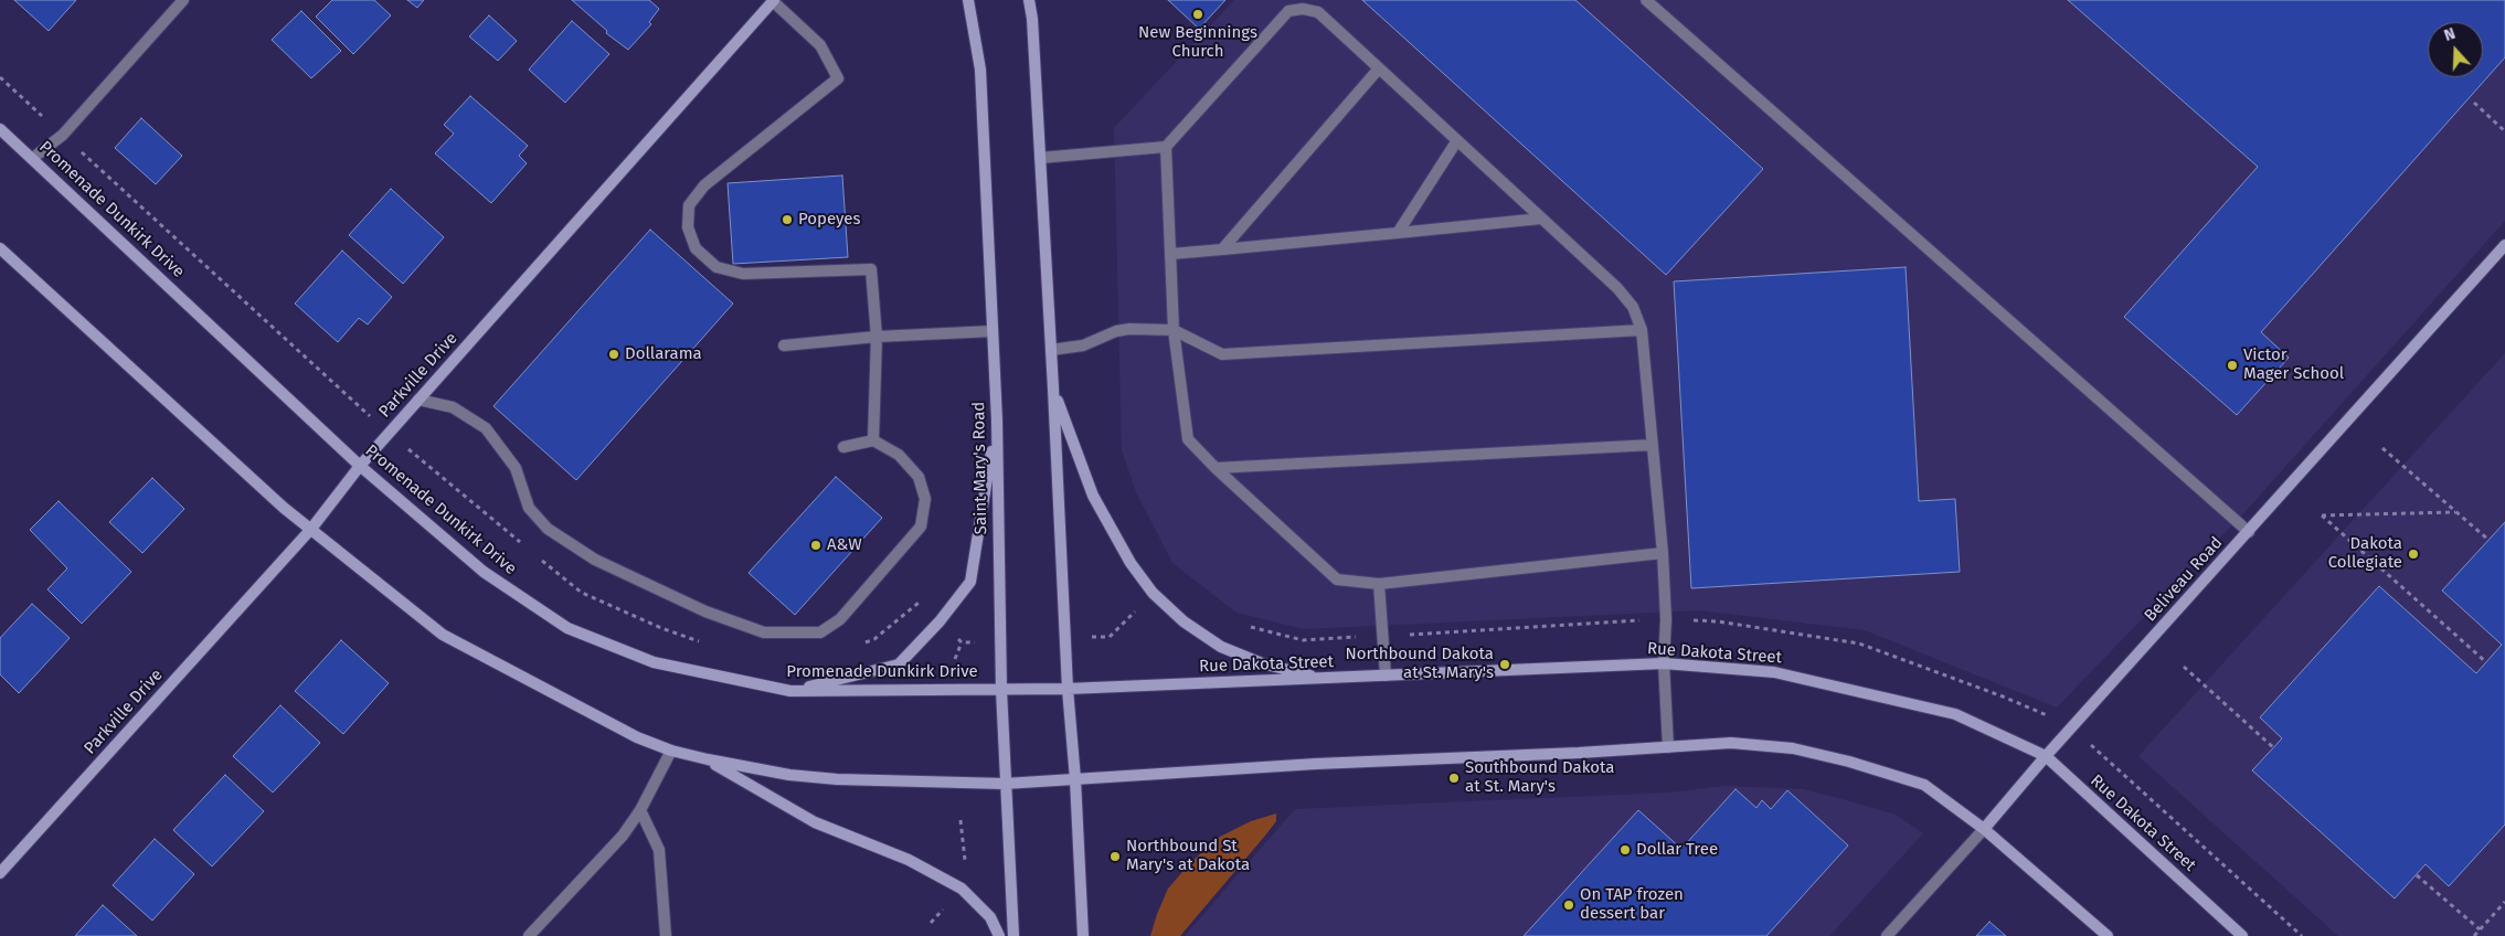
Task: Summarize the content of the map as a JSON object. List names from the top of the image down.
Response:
{
  "streets": {
    "main road": [
      "Promenade Dunkirk Drive",
      "Parkville Drive",
      "Saint Mary's Road",
      "Beliveau Road",
      "Rue Dakota Street"
    ]
  },
  "crossings": [
    ["Promenade Dunkirk Drive", "Parkville Drive"],
    ["Promenade Dunkirk Drive", "Saint Mary's Road"],
    ["Promenade Dunkirk Drive", "Rue Dakota Street"],
    ["Beliveau Road", "Rue Dakota Street"]
  ],
  "places": [
    "New Beginnings Church",
    "Popeyes",
    "Dollarama",
    "Victor Mager School",
    "A&W",
    "Dakota Collegiate",
    "Northbound Dakota at St. Mary's",
    "Southbound Dakota at St. Mary's",
    "Dollar Tree",
    "Northbound St Mary's at Dakota",
    "On TAP frozen dessert bar"
  ],
  "north": "top"
}
